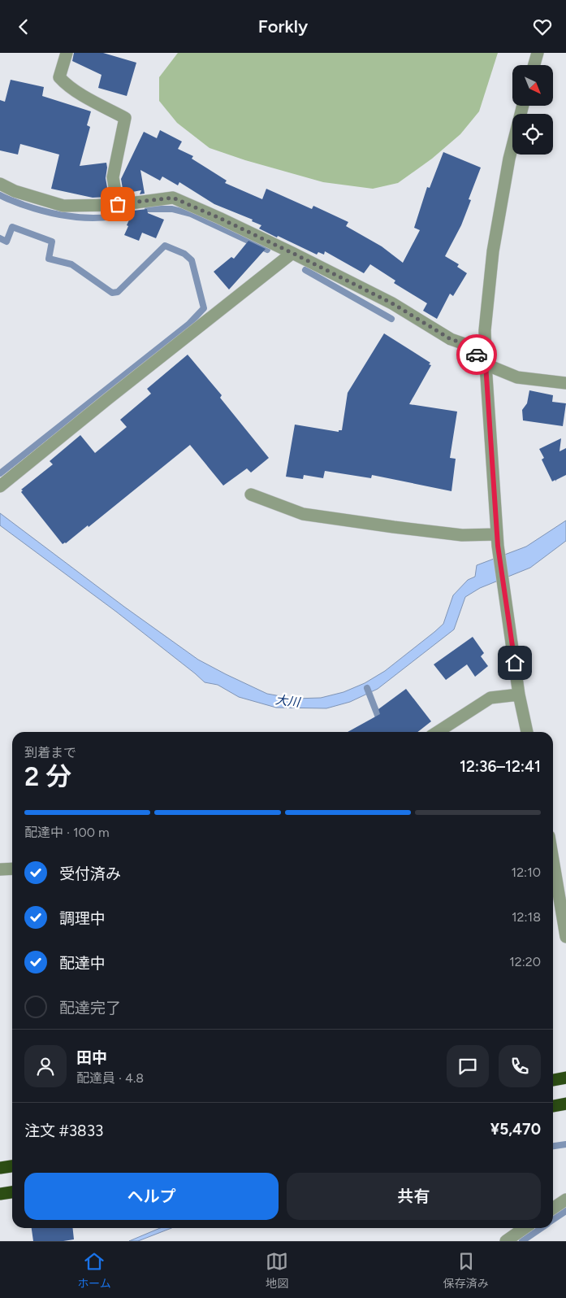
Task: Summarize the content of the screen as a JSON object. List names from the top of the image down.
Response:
{
  "water": ["大川"],
  "north": "bottom right",
  "page": {
    "header": "Forkly",
    "heading": ["2 分", "到着まで", "12:36–12:41"],
    "panel": [
      "田中",
      "配達員 · 4.8",
      "注文 #3833",
      "¥5,470"
    ],
    "bar": "配達中 · 100 m",
    "list": [
      ["受付済み", "12:10"],
      ["調理中", "12:18"],
      ["配達中", "12:20"],
      "配達完了"
    ],
    "buttons": ["ヘルプ", "共有"],
    "tabs": ["ホーム", "地図", "保存済み"]
  }
}
